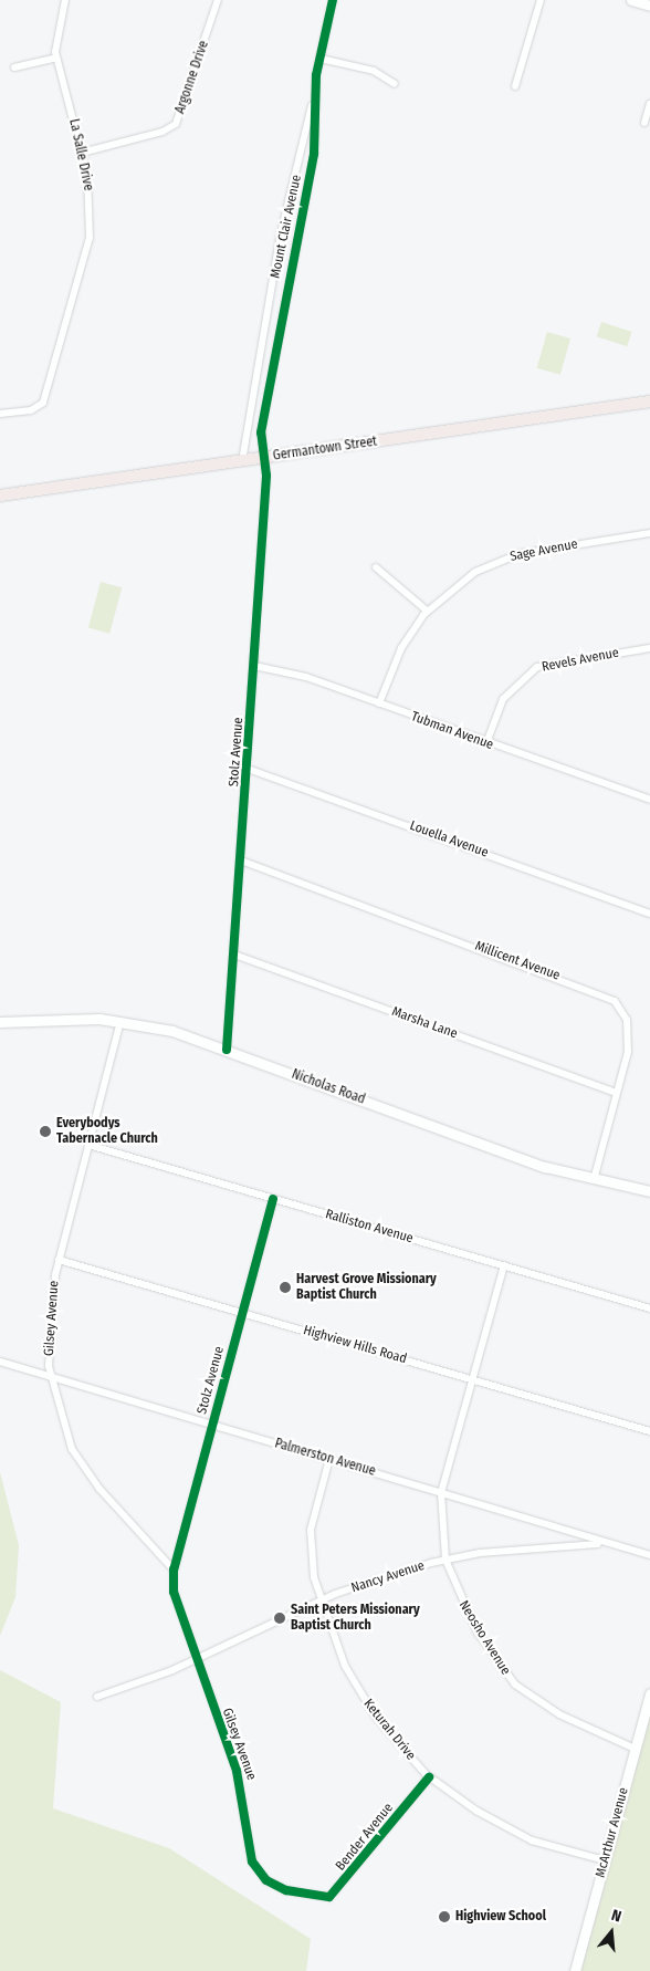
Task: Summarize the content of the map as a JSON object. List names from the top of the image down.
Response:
{
  "streets": {
    "main road": ["Germantown Street"],
    "street": [
      "Argonne Drive",
      "La Salle Drive",
      "Mount Clair Avenue",
      "Sage Avenue",
      "Revels Avenue",
      "Tubman Avenue",
      "Stolz Avenue",
      "Louella Avenue",
      "Millicent Avenue",
      "Marsha Lane",
      "Nicholas Road",
      "Ralliston Avenue",
      "Gilsey Avenue",
      "Highview Hills Road",
      "Palmerston Avenue",
      "Nancy Avenue",
      "Neosho Avenue",
      "Keturah Drive",
      "McArthur Avenue",
      "Bender Avenue"
    ]
  },
  "crossings": [
    ["Argonne Drive", "La Salle Drive"],
    ["Mount Clair Avenue", "Germantown Street"],
    ["Mount Clair Avenue", "Stolz Avenue"],
    ["Germantown Street", "Stolz Avenue"],
    ["Sage Avenue", "Tubman Avenue"],
    ["Revels Avenue", "Tubman Avenue"],
    ["Tubman Avenue", "Stolz Avenue"],
    ["Stolz Avenue", "Louella Avenue"],
    ["Stolz Avenue", "Millicent Avenue"],
    ["Stolz Avenue", "Marsha Lane"],
    ["Stolz Avenue", "Nicholas Road"],
    ["Stolz Avenue", "Ralliston Avenue"],
    ["Stolz Avenue", "Gilsey Avenue"],
    ["Stolz Avenue", "Highview Hills Road"],
    ["Stolz Avenue", "Palmerston Avenue"],
    ["Millicent Avenue", "Marsha Lane"],
    ["Millicent Avenue", "Nicholas Road"],
    ["Nicholas Road", "Gilsey Avenue"],
    ["Ralliston Avenue", "Gilsey Avenue"],
    ["Ralliston Avenue", "Neosho Avenue"],
    ["Gilsey Avenue", "Highview Hills Road"],
    ["Gilsey Avenue", "Palmerston Avenue"],
    ["Gilsey Avenue", "Nancy Avenue"],
    ["Gilsey Avenue", "Bender Avenue"],
    ["Highview Hills Road", "Neosho Avenue"],
    ["Palmerston Avenue", "Nancy Avenue"],
    ["Palmerston Avenue", "Neosho Avenue"],
    ["Palmerston Avenue", "Keturah Drive"],
    ["Nancy Avenue", "Neosho Avenue"],
    ["Nancy Avenue", "Keturah Drive"],
    ["Neosho Avenue", "McArthur Avenue"],
    ["Keturah Drive", "McArthur Avenue"],
    ["Keturah Drive", "Bender Avenue"]
  ],
  "places": [
    "Everybodys Tabernacle Church",
    "Harvest Grove Missionary Baptist Church",
    "Saint Peters Missionary Baptist Church",
    "Highview School"
  ],
  "north": "top"
}
